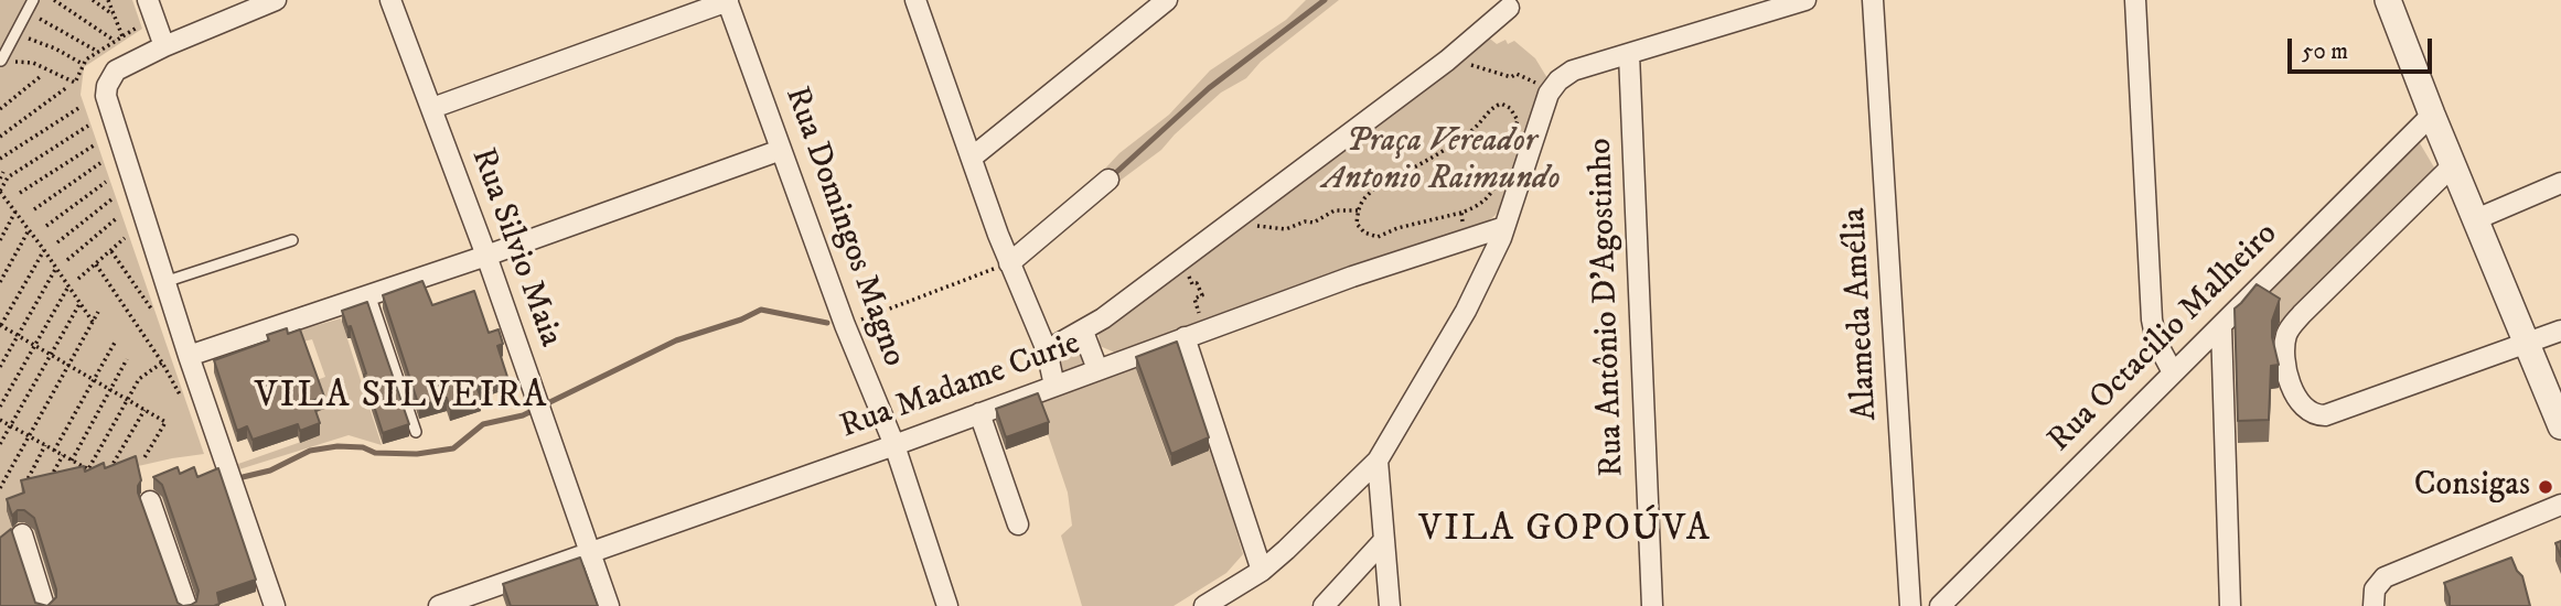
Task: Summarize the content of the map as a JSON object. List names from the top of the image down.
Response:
{
  "streets": {
    "street": [
      "Rua Domingos Magno",
      "Rua Silvio Maia",
      "Rua Antônio D'Agostinho",
      "Alameda Amélia",
      "Rua Octacilio Malheiro",
      "Rua Madame Curie"
    ]
  },
  "crossings": [
    ["Rua Domingos Magno", "Rua Madame Curie"],
    ["Rua Silvio Maia", "Rua Madame Curie"]
  ],
  "districts": ["VILA SILVEIRA", "VILA GOPOÚVA"],
  "parks": ["Praça Vereador Antonio Raimundo"],
  "places": ["Consigas"],
  "scale_bar": "50 m"
}
